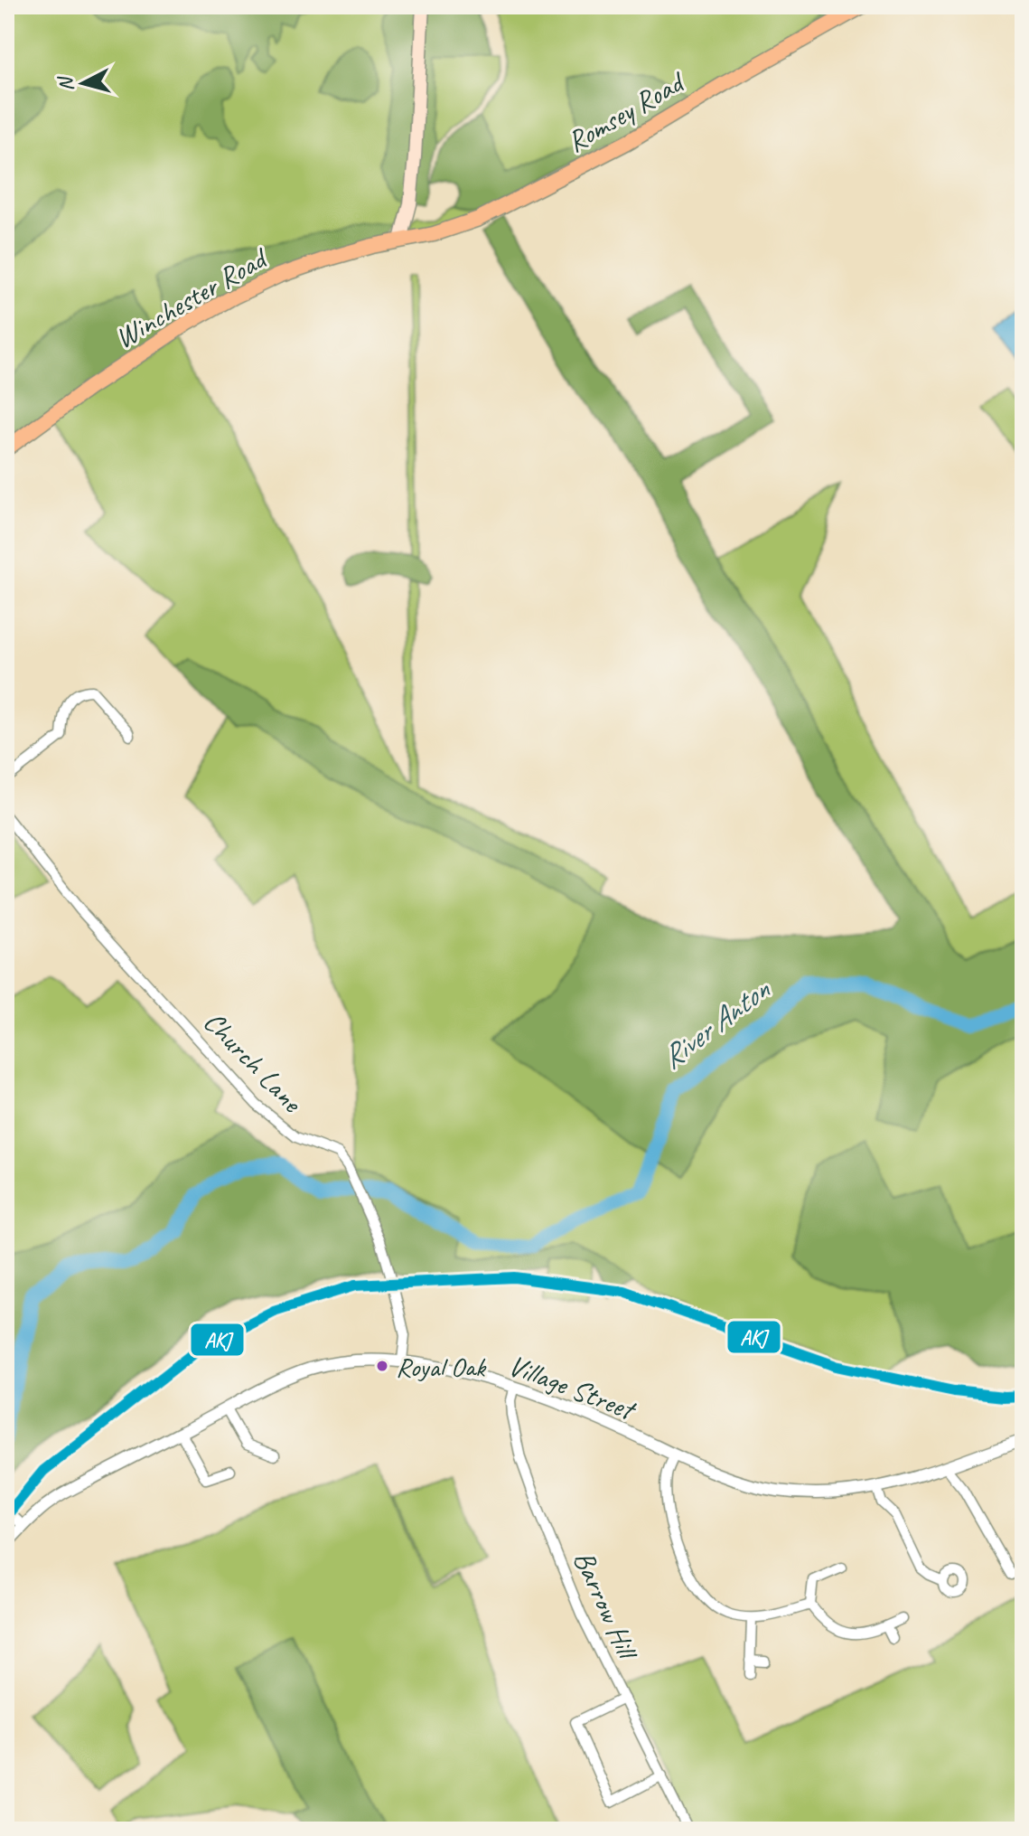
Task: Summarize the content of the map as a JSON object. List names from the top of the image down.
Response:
{
  "streets": {
    "main road": ["Romsey Road", "Winchester Road"],
    "street": ["Church Lane", "Village Street", "Barrow Hill"]
  },
  "crossings": [
    ["Romsey Road", "Winchester Road"],
    ["Church Lane", "Village Street"],
    ["Village Street", "Barrow Hill"]
  ],
  "water": ["River Anton"],
  "places": ["Royal Oak"],
  "lines": ["transit line AKJ"],
  "north": "left"
}
